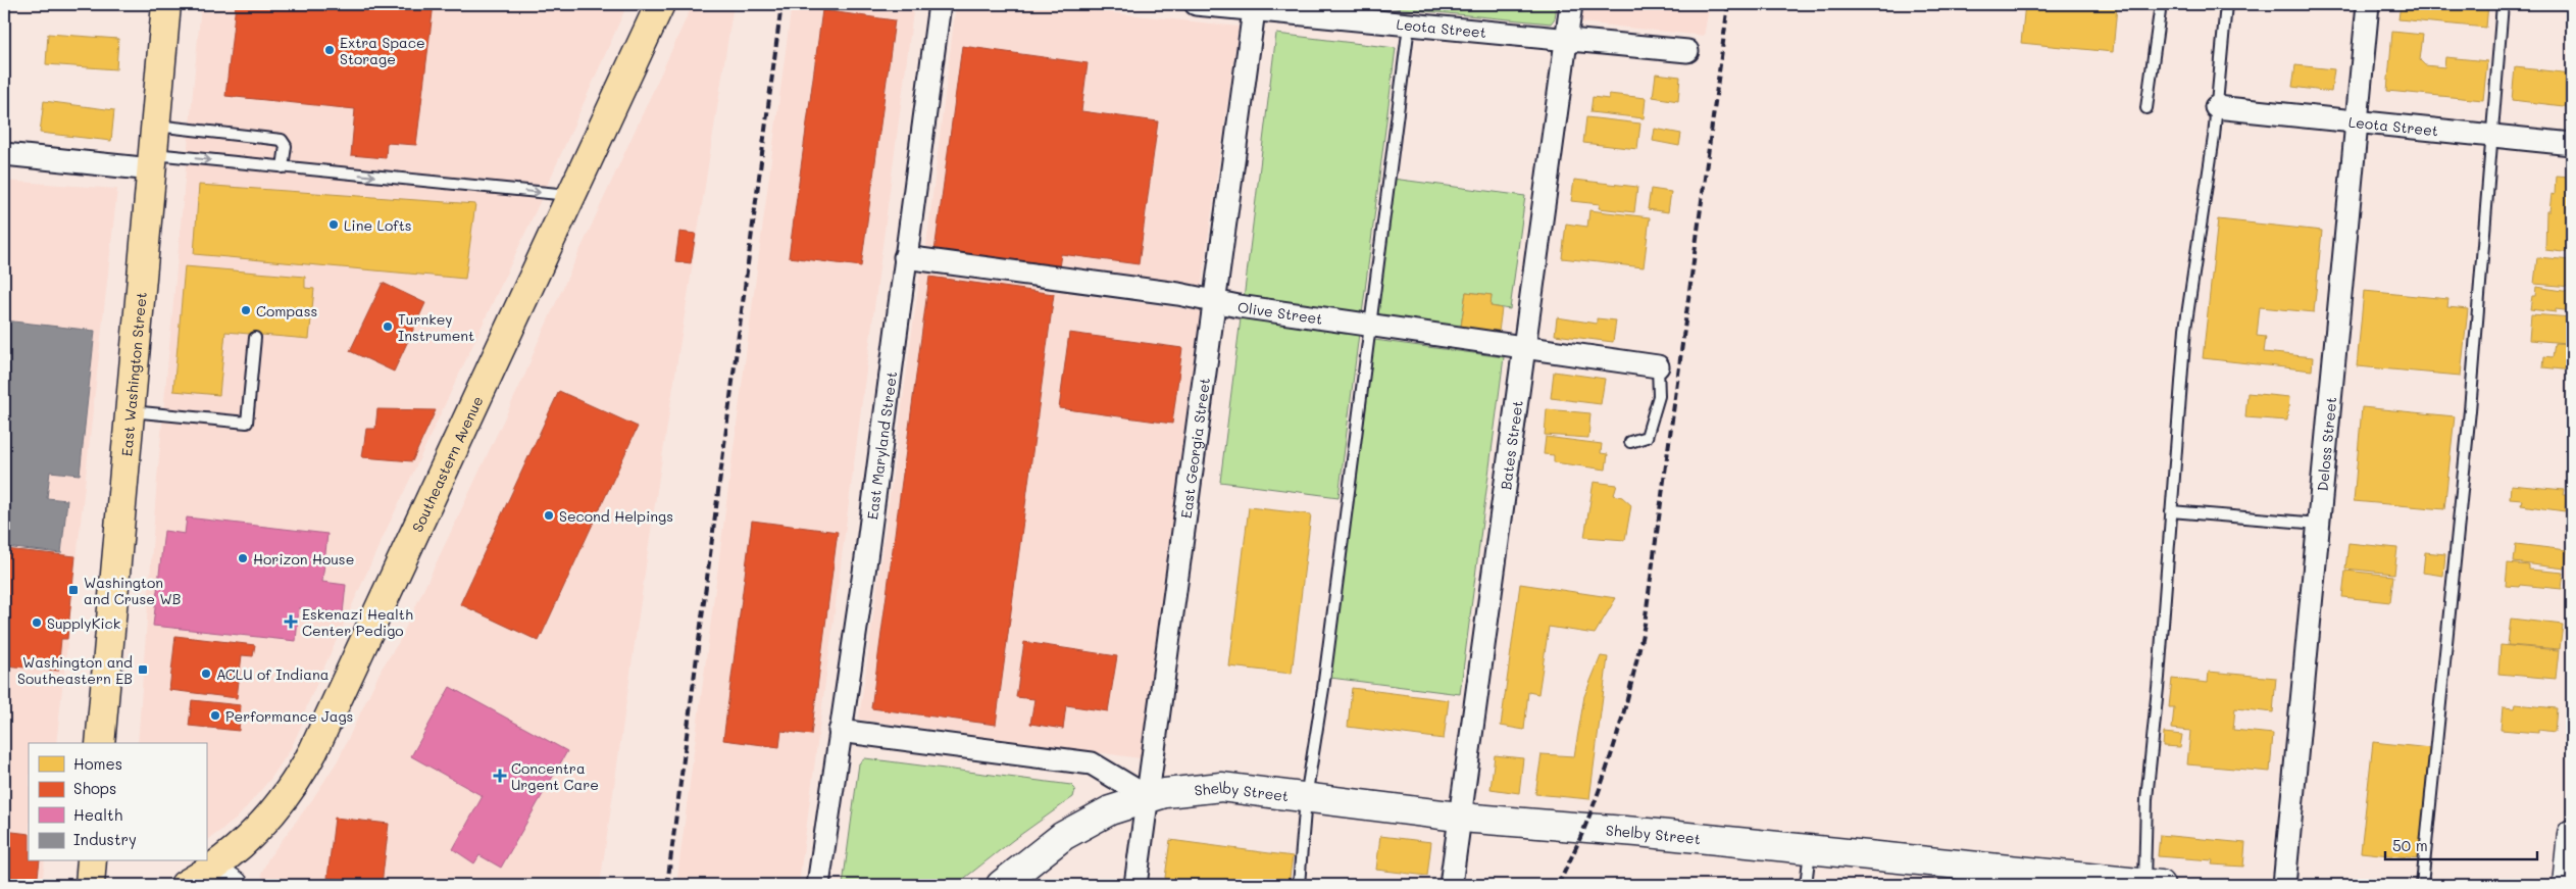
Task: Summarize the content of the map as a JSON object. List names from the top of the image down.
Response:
{
  "streets": {
    "main road": ["East Washington Street", "Southeastern Avenue", "Shelby Street"],
    "street": [
      "Leota Street",
      "Olive Street",
      "Bates Street",
      "East Maryland Street",
      "Deloss Street",
      "East Georgia Street"
    ]
  },
  "crossings": [
    ["Leota Street", "Bates Street"],
    ["Leota Street", "Deloss Street"],
    ["Leota Street", "East Georgia Street"],
    ["Olive Street", "Bates Street"],
    ["Olive Street", "East Maryland Street"],
    ["Olive Street", "East Georgia Street"],
    ["Bates Street", "Shelby Street"],
    ["East Georgia Street", "Shelby Street"]
  ],
  "places": {
    "other": [
      "Extra Space Storage",
      "Line Lofts",
      "Compass",
      "Turnkey Instrument",
      "Second Helpings",
      "Horizon House",
      "SupplyKick",
      "ACLU of Indiana",
      "Performance Jags"
    ],
    "transit": ["Washington and Cruse WB", "Washington and Southeastern EB"],
    "health": ["Eskenazi Health Center Pedigo", "Concentra Urgent Care"]
  },
  "legend": [
    "Homes",
    "Shops",
    "Health",
    "Industry"
  ],
  "scale_bar": "50 m"
}
